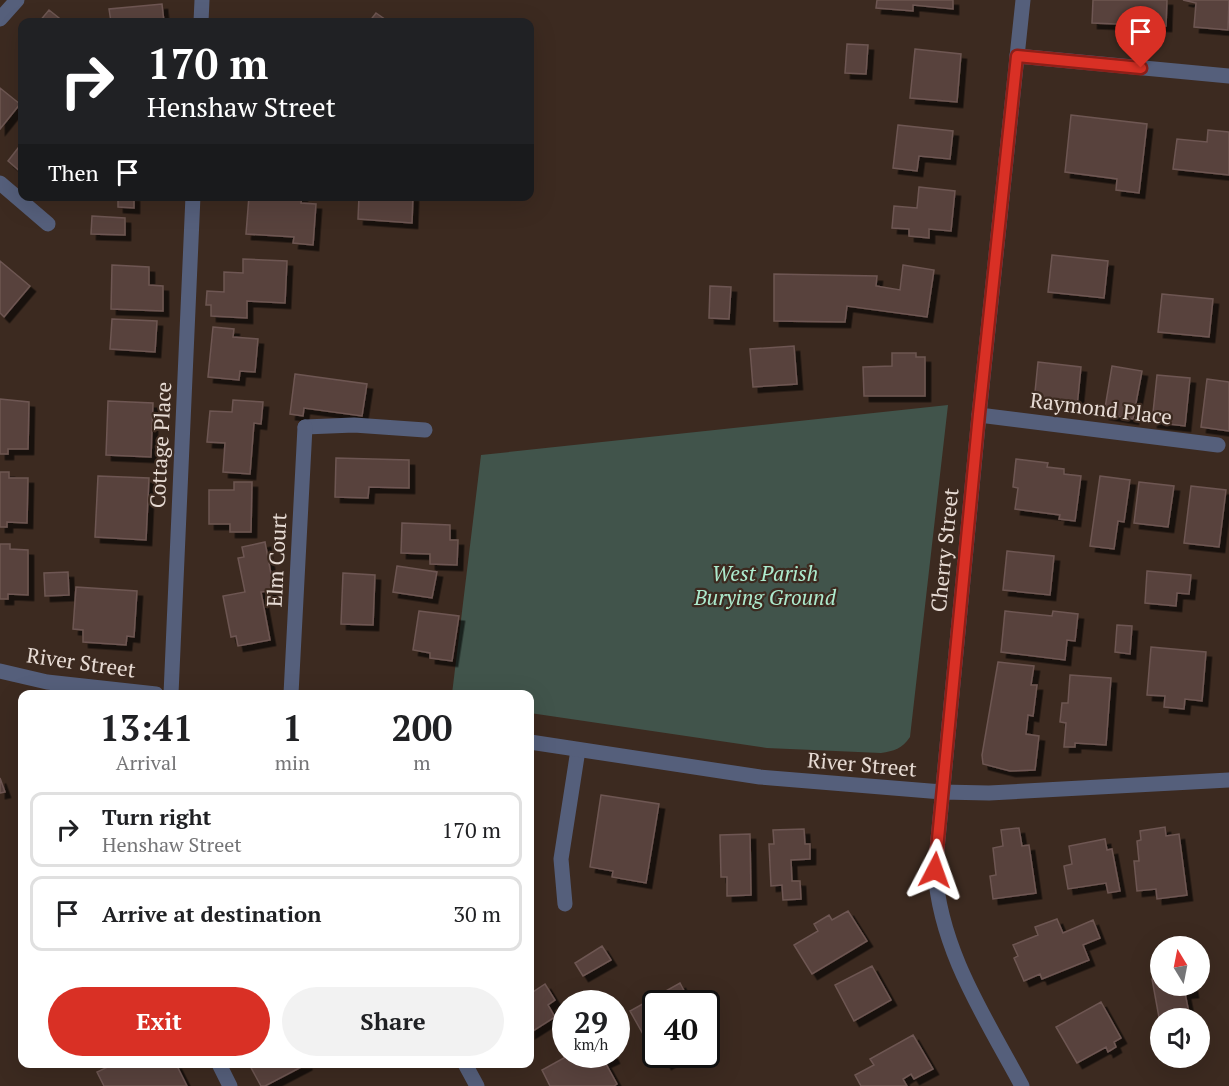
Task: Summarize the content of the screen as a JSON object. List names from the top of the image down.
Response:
{
  "streets": {
    "street": [
      "Raymond Place",
      "Cottage Place",
      "Cherry Street",
      "Elm Court",
      "River Street"
    ]
  },
  "crossings": [
    ["Raymond Place", "Cherry Street"],
    ["Cherry Street", "River Street"]
  ],
  "parks": ["West Parish Burying Ground"],
  "north": "top",
  "page": {
    "turn": ["170 m", "Henshaw Street"],
    "then": "Then",
    "eta": [
      "13:41",
      "Arrival",
      "1",
      "min",
      "200",
      "m"
    ],
    "list": [
      {
        "name": "Turn right",
        "note": "Henshaw Street",
        "value": "170 m"
      },
      {
        "name": "Arrive at destination",
        "value": "30 m"
      }
    ],
    "buttons": ["Exit", "Share"],
    "speed": "29 km/h",
    "limit": "40"
  }
}
